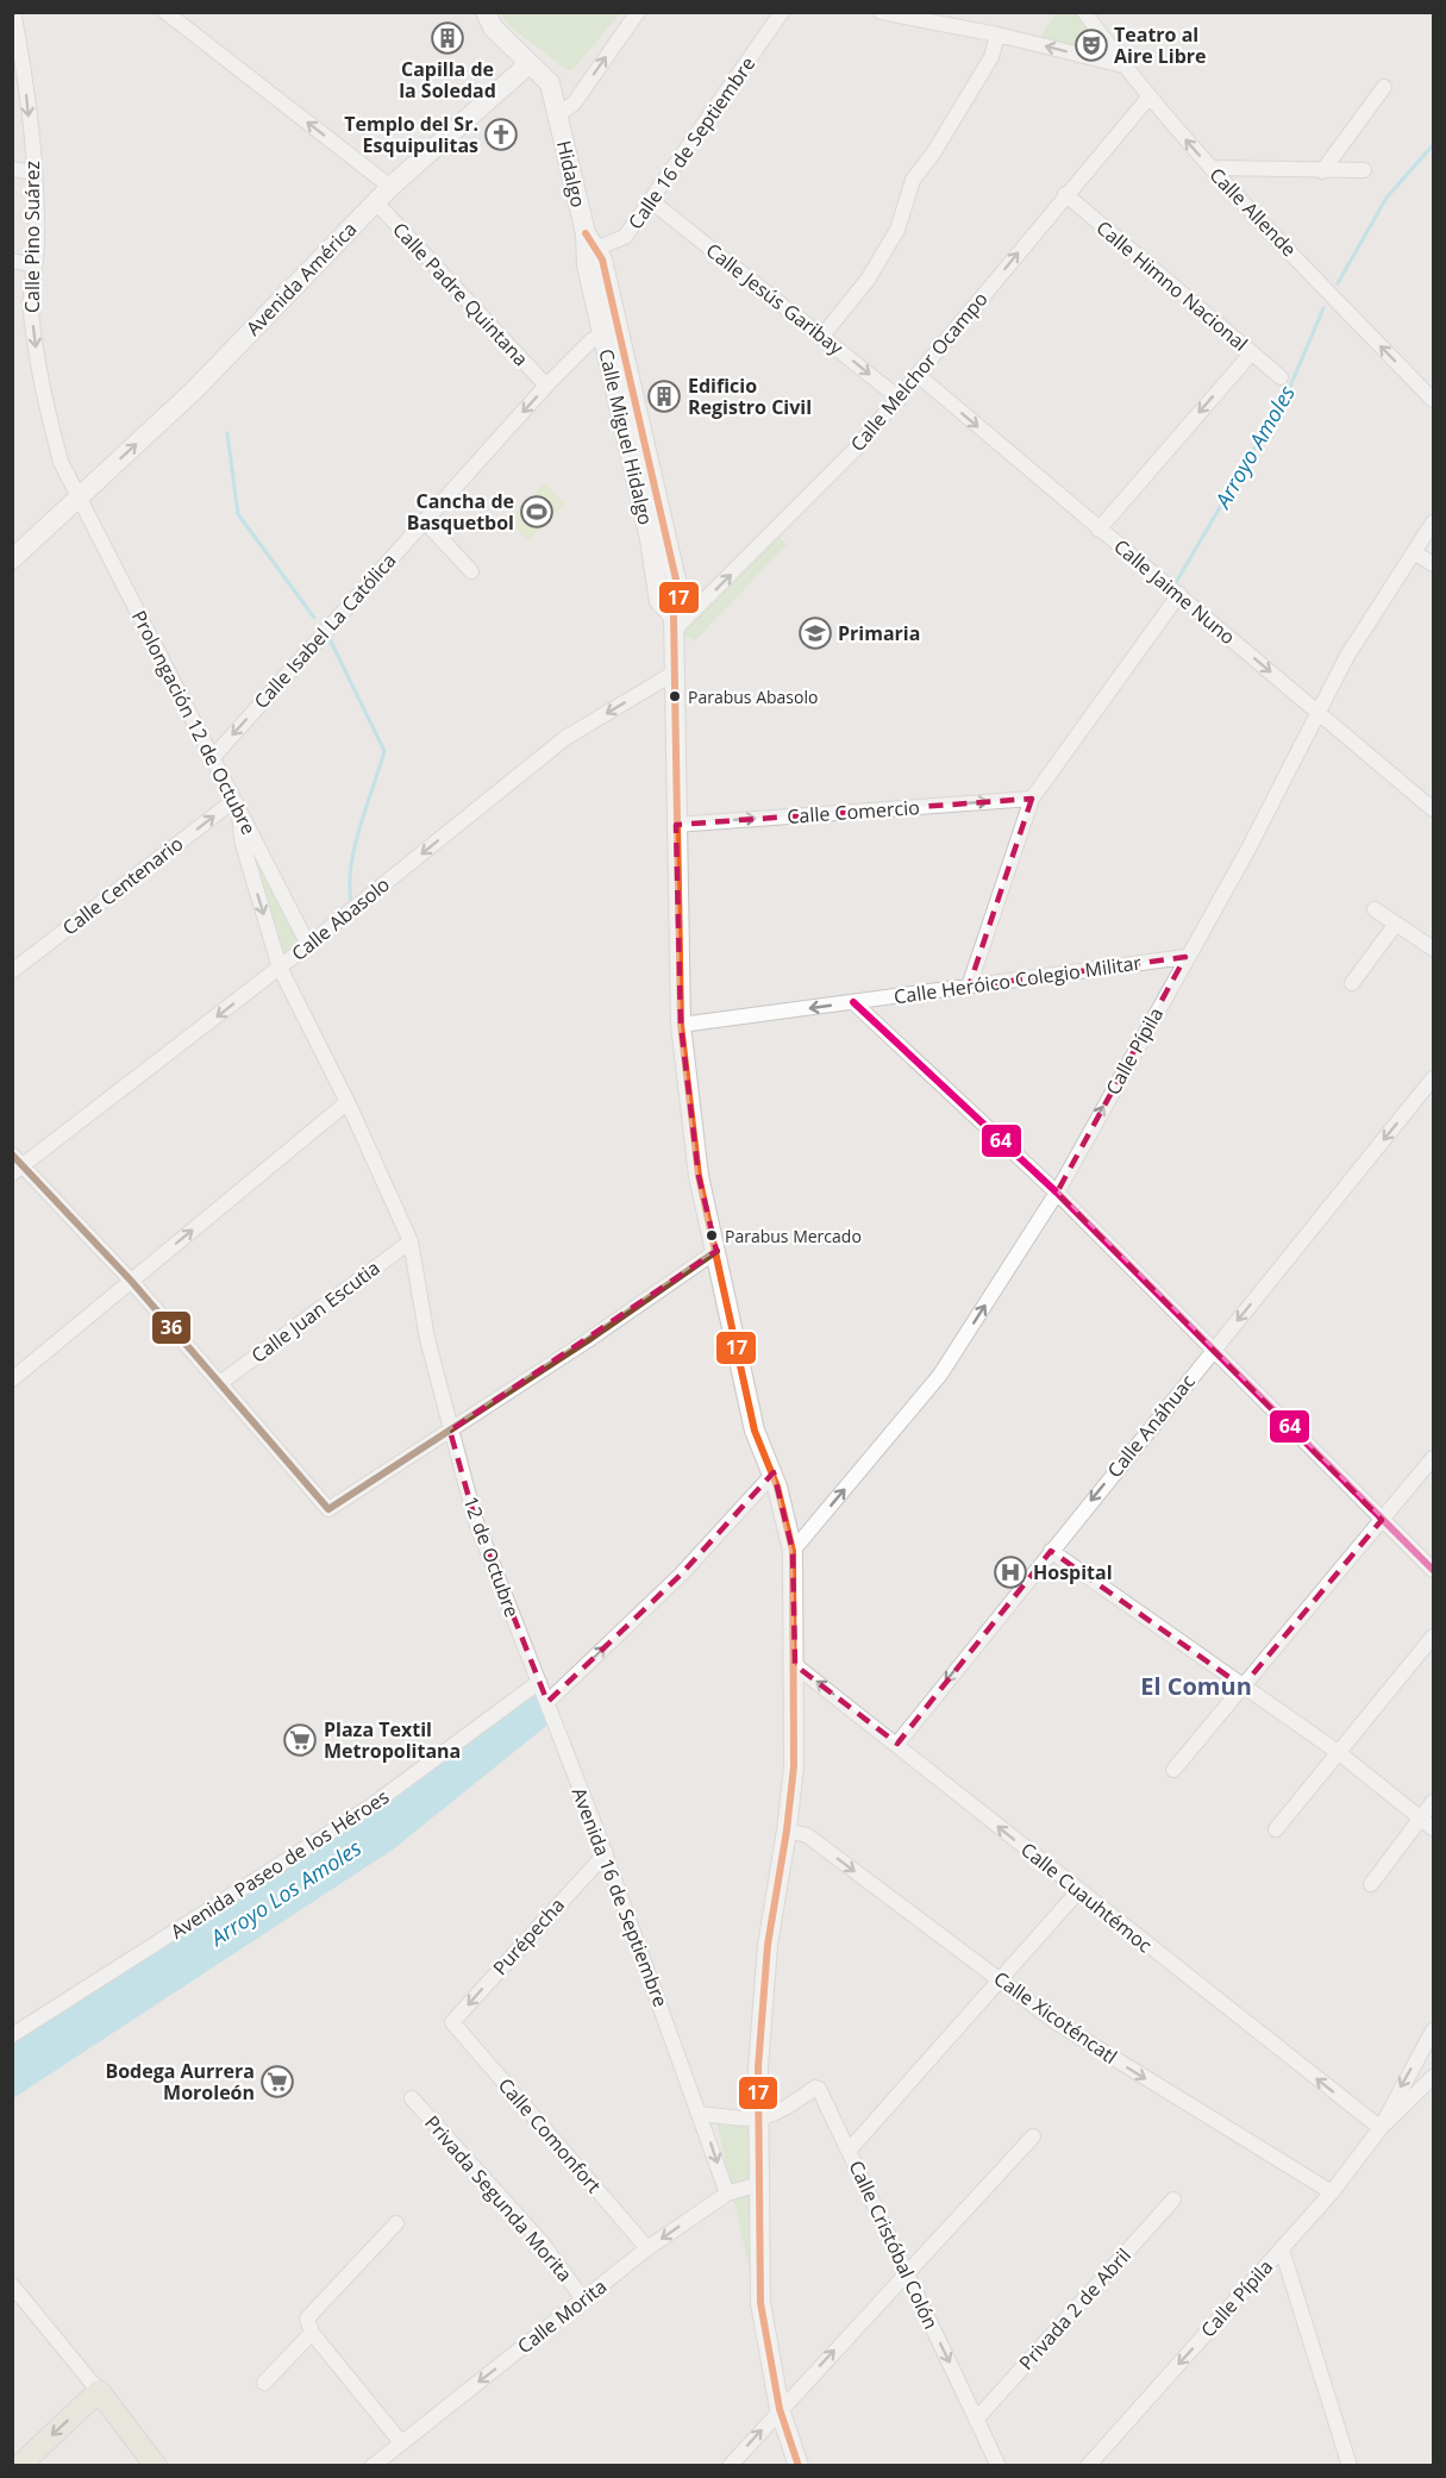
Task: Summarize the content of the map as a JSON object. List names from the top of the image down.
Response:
{
  "streets": {
    "street": [
      "Calle 16 de Septiembre",
      "Hidalgo",
      "Calle Allende",
      "Calle Pino Suárez",
      "Avenida América",
      "Calle Himno Nacional",
      "Calle Padre Quintana",
      "Calle Jesús Garibay",
      "Calle Melchor Ocampo",
      "Calle Miguel Hidalgo",
      "Calle Jaime Nuno",
      "Calle Isabel La Católica",
      "Prolongación 12 de Octubre",
      "Calle Comercio",
      "Calle Centenario",
      "Calle Abasolo",
      "Calle Heróico Colegio Militar",
      "Calle Pípila",
      "Calle Juan Escutia",
      "Calle Anáhuac",
      "12 de Octubre",
      "Avenida Paseo de los Héroes",
      "Avenida 16 de Septiembre",
      "Calle Cuauhtémoc",
      "Purépecha",
      "Calle Xicoténcatl",
      "Calle Comonfort",
      "Privada Segunda Morita",
      "Calle Cristóbal Colón",
      "Privada 2 de Abril",
      "Calle Morita"
    ]
  },
  "crossings": [
    ["Calle 16 de Septiembre", "Hidalgo"],
    ["Calle 16 de Septiembre", "Calle Jesús Garibay"],
    ["Calle 16 de Septiembre", "Calle Miguel Hidalgo"],
    ["Hidalgo", "Avenida América"],
    ["Hidalgo", "Calle Miguel Hidalgo"],
    ["Calle Allende", "Calle Melchor Ocampo"],
    ["Calle Pino Suárez", "Avenida América"],
    ["Calle Pino Suárez", "Prolongación 12 de Octubre"],
    ["Avenida América", "Calle Padre Quintana"],
    ["Avenida América", "Prolongación 12 de Octubre"],
    ["Calle Himno Nacional", "Calle Melchor Ocampo"],
    ["Calle Padre Quintana", "Calle Isabel La Católica"],
    ["Calle Jesús Garibay", "Calle Melchor Ocampo"],
    ["Calle Melchor Ocampo", "Calle Miguel Hidalgo"],
    ["Calle Melchor Ocampo", "Calle Jaime Nuno"],
    ["Calle Miguel Hidalgo", "Calle Isabel La Católica"],
    ["Calle Miguel Hidalgo", "Calle Comercio"],
    ["Calle Miguel Hidalgo", "Calle Abasolo"],
    ["Calle Miguel Hidalgo", "Calle Heróico Colegio Militar"],
    ["Calle Miguel Hidalgo", "Calle Pípila"],
    ["Calle Miguel Hidalgo", "Calle Cuauhtémoc"],
    ["Calle Miguel Hidalgo", "Calle Xicoténcatl"],
    ["Calle Miguel Hidalgo", "Calle Cristóbal Colón"],
    ["Calle Jaime Nuno", "Calle Pípila"],
    ["Calle Isabel La Católica", "Prolongación 12 de Octubre"],
    ["Prolongación 12 de Octubre", "Calle Centenario"],
    ["Prolongación 12 de Octubre", "Calle Abasolo"],
    ["Calle Heróico Colegio Militar", "Calle Pípila"],
    ["Calle Pípila", "Calle Cuauhtémoc"],
    ["Calle Pípila", "Calle Xicoténcatl"],
    ["Calle Anáhuac", "Calle Cuauhtémoc"],
    ["12 de Octubre", "Avenida Paseo de los Héroes"],
    ["12 de Octubre", "Avenida 16 de Septiembre"],
    ["Avenida Paseo de los Héroes", "Avenida 16 de Septiembre"],
    ["Avenida 16 de Septiembre", "Purépecha"],
    ["Avenida 16 de Septiembre", "Calle Morita"],
    ["Purépecha", "Calle Comonfort"],
    ["Calle Comonfort", "Calle Morita"],
    ["Privada Segunda Morita", "Calle Morita"],
    ["Calle Cristóbal Colón", "Privada 2 de Abril"]
  ],
  "one_way": [
    "Calle Allende",
    "Calle Pino Suárez",
    "Avenida América",
    "Calle Jaime Nuno",
    "Calle Isabel La Católica",
    "Calle Comercio",
    "Calle Centenario",
    "Calle Abasolo",
    "Calle Anáhuac",
    "Calle Cuauhtémoc",
    "Purépecha",
    "Calle Xicoténcatl",
    "Calle Morita"
  ],
  "districts": ["El Comun"],
  "water": ["Arroyo Amoles", "Arroyo Los Amoles"],
  "places": {
    "building": ["Capilla de la Soledad", "Edificio Registro Civil"],
    "theatre": ["Teatro al Aire Libre"],
    "church": ["Templo del Sr. Esquipulitas"],
    "sports": ["Cancha de Basquetbol"],
    "school or university": ["Primaria"],
    "other": ["Parabus Abasolo", "Parabus Mercado"],
    "hospital": ["Hospital"],
    "supermarket": ["Plaza Textil Metropolitana", "Bodega Aurrera Moroleón"]
  },
  "lines": ["transit line 17", "transit line 64", "transit line 36"]
}
